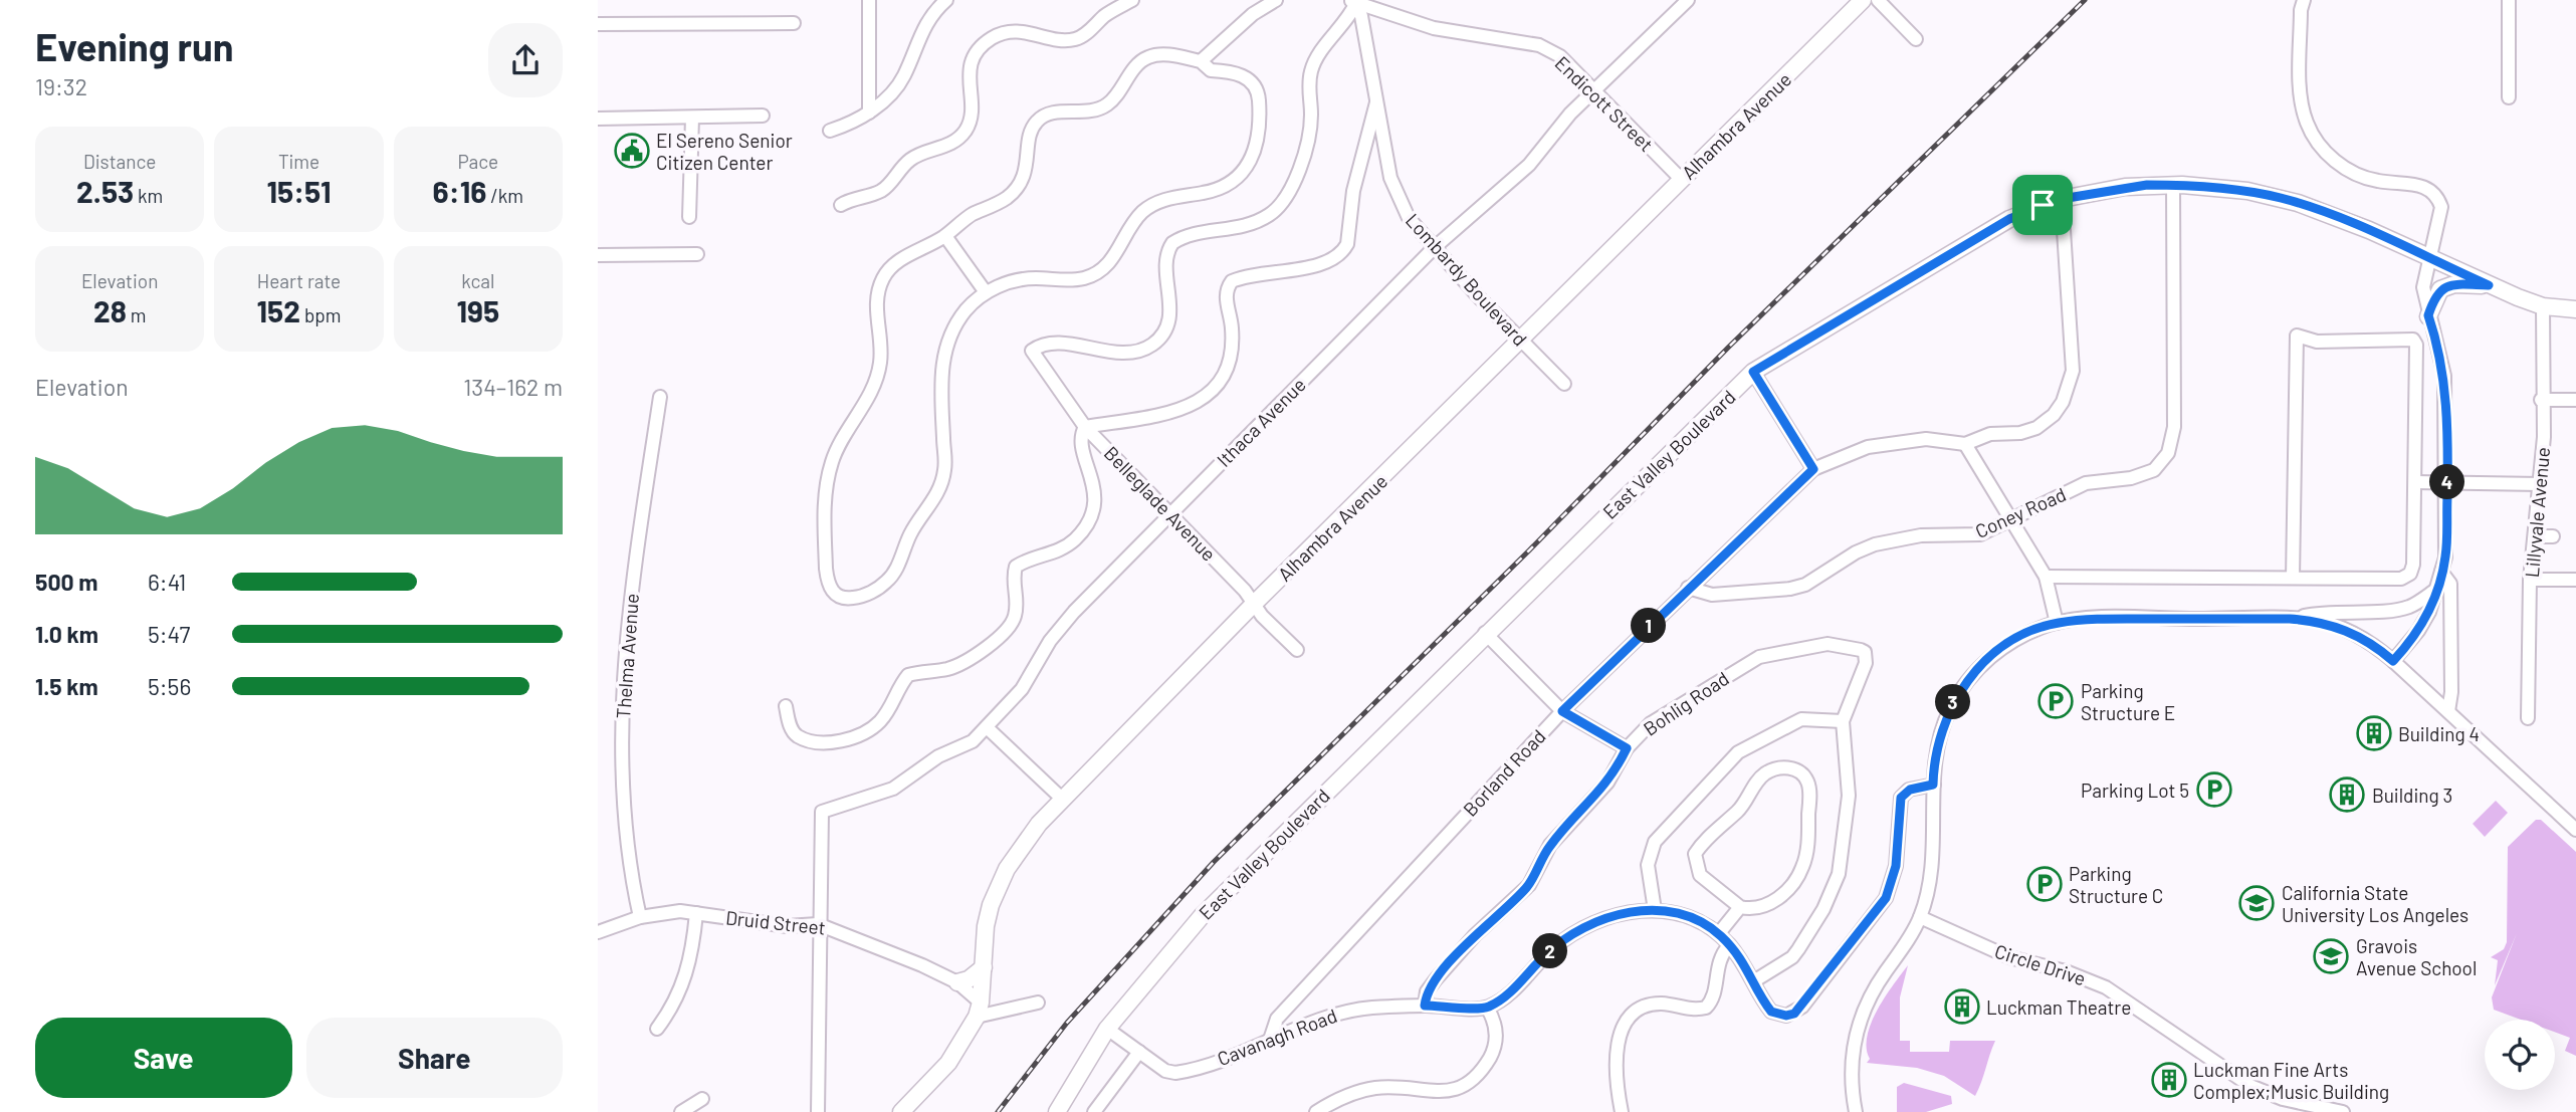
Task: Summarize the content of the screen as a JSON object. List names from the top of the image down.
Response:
{
  "streets": {
    "main road": ["Alhambra Avenue", "East Valley Boulevard"],
    "street": [
      "Endicott Street",
      "Lombardy Boulevard",
      "Ithaca Avenue",
      "Belleglade Avenue",
      "Coney Road",
      "Lillyvale Avenue",
      "Thelma Avenue",
      "Bohlig Road",
      "Borland Road",
      "Druid Street",
      "Circle Drive",
      "Cavanagh Road"
    ]
  },
  "crossings": [
    ["Endicott Street", "Alhambra Avenue"],
    ["Endicott Street", "Lombardy Boulevard"],
    ["Endicott Street", "Ithaca Avenue"],
    ["Endicott Street", "Belleglade Avenue"],
    ["Alhambra Avenue", "Lombardy Boulevard"],
    ["Alhambra Avenue", "Belleglade Avenue"],
    ["Alhambra Avenue", "Druid Street"],
    ["Lombardy Boulevard", "Ithaca Avenue"],
    ["Lombardy Boulevard", "Belleglade Avenue"],
    ["Ithaca Avenue", "Belleglade Avenue"],
    ["Ithaca Avenue", "Druid Street"],
    ["East Valley Boulevard", "Coney Road"],
    ["East Valley Boulevard", "Lillyvale Avenue"],
    ["East Valley Boulevard", "Borland Road"],
    ["East Valley Boulevard", "Cavanagh Road"],
    ["Coney Road", "Borland Road"],
    ["Thelma Avenue", "Druid Street"],
    ["Bohlig Road", "Cavanagh Road"],
    ["Borland Road", "Cavanagh Road"]
  ],
  "places": {
    "public building": ["El Sereno Senior Citizen Center"],
    "parking": ["Parking Structure E", "Parking Lot 5", "Parking Structure C"],
    "building": [
      "Building 4",
      "Building 3",
      "Luckman Theatre",
      "Luckman Fine Arts Complex;Music Building"
    ],
    "school or university": ["California State University Los Angeles", "Gravois Avenue School"]
  },
  "page": {
    "heading": ["Evening run", "19:32"],
    "stats": [
      ["Distance", "2.53 km"],
      ["Time", "15:51"],
      ["Pace", "6:16 /km"],
      ["Elevation", "28 m"],
      ["Heart rate", "152 bpm"],
      ["kcal", "195"]
    ],
    "chart": ["Elevation", "134–162 m"],
    "pins": [
      "4",
      "1",
      "3",
      "2"
    ],
    "list": [
      {
        "name": "500 m",
        "note": "6:41"
      },
      {
        "name": "1.0 km",
        "note": "5:47"
      },
      {
        "name": "1.5 km",
        "note": "5:56"
      }
    ],
    "buttons": ["Save", "Share"]
  }
}
